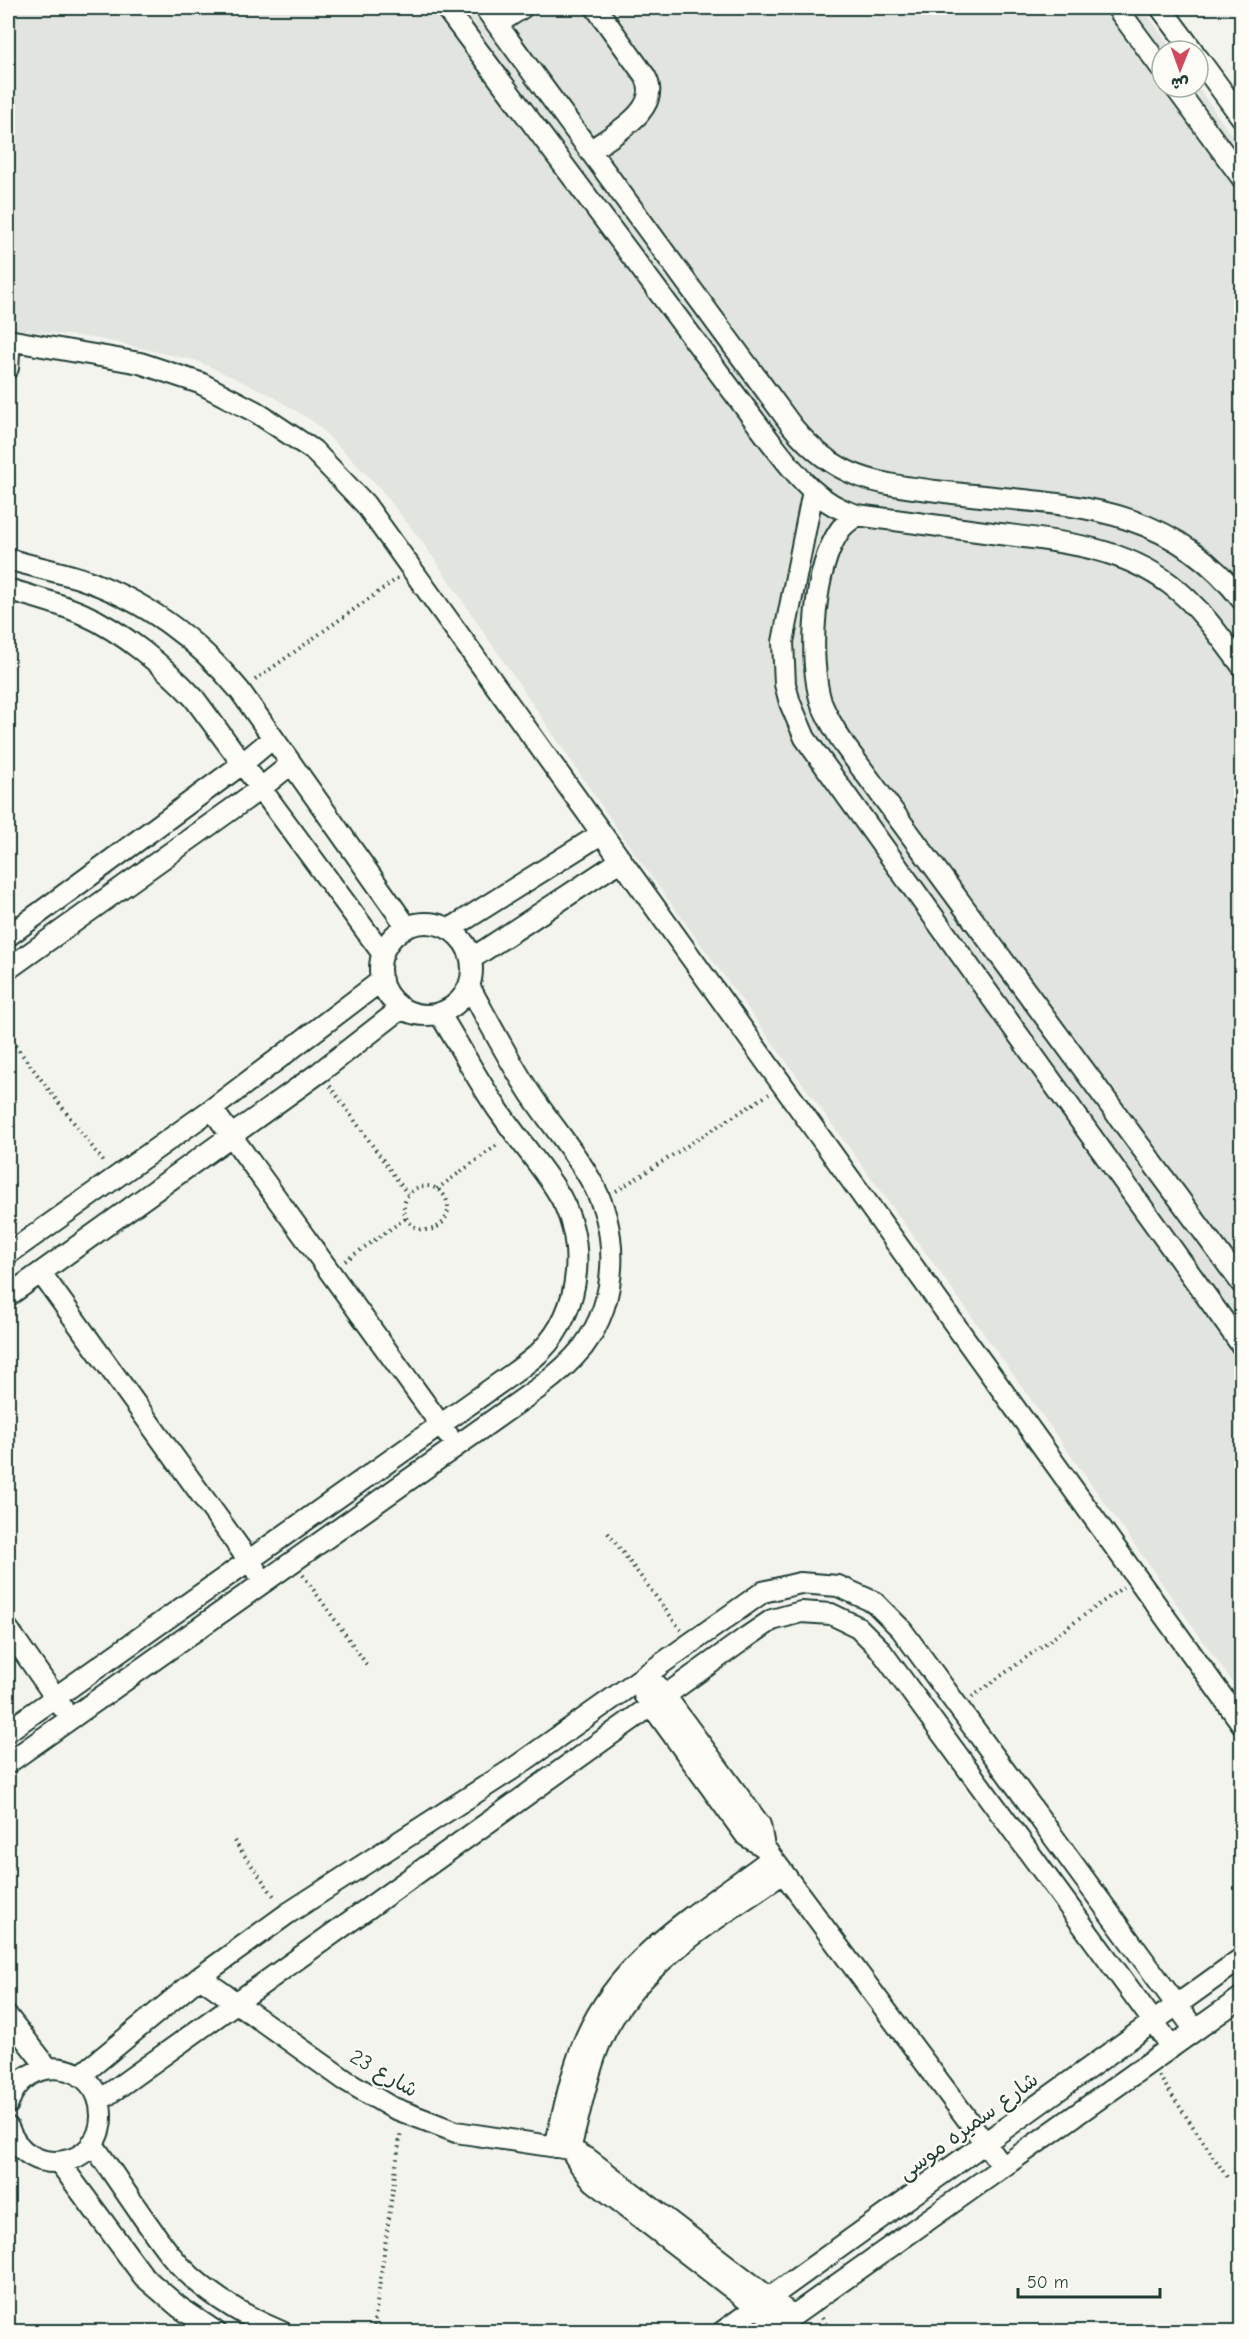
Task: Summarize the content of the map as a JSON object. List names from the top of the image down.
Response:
{
  "streets": {
    "street": ["شارع 23", "شارع سميره موسى"]
  },
  "scale_bar": "50 m",
  "north": "bottom"
}
